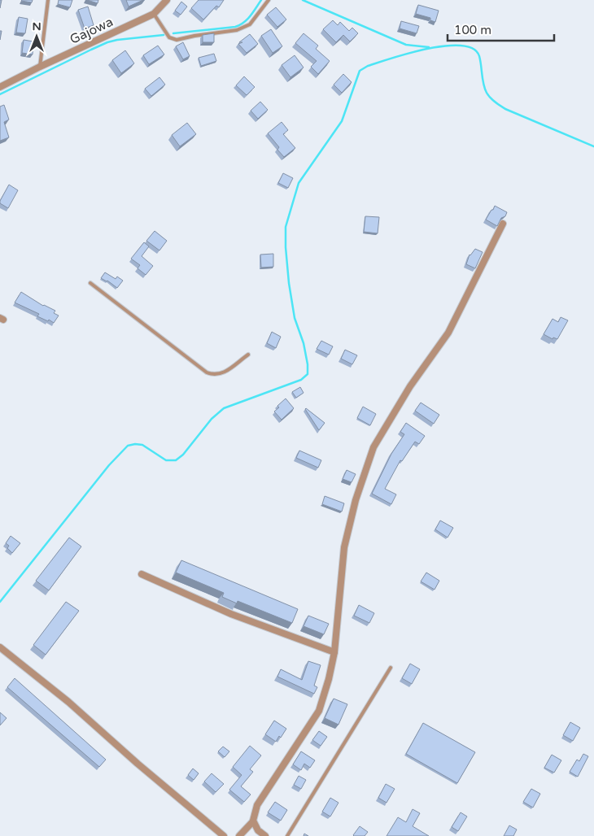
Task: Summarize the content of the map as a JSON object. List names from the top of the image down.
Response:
{
  "streets": {
    "street": ["Gajowa"]
  },
  "scale_bar": "100 m",
  "north": "top"
}
